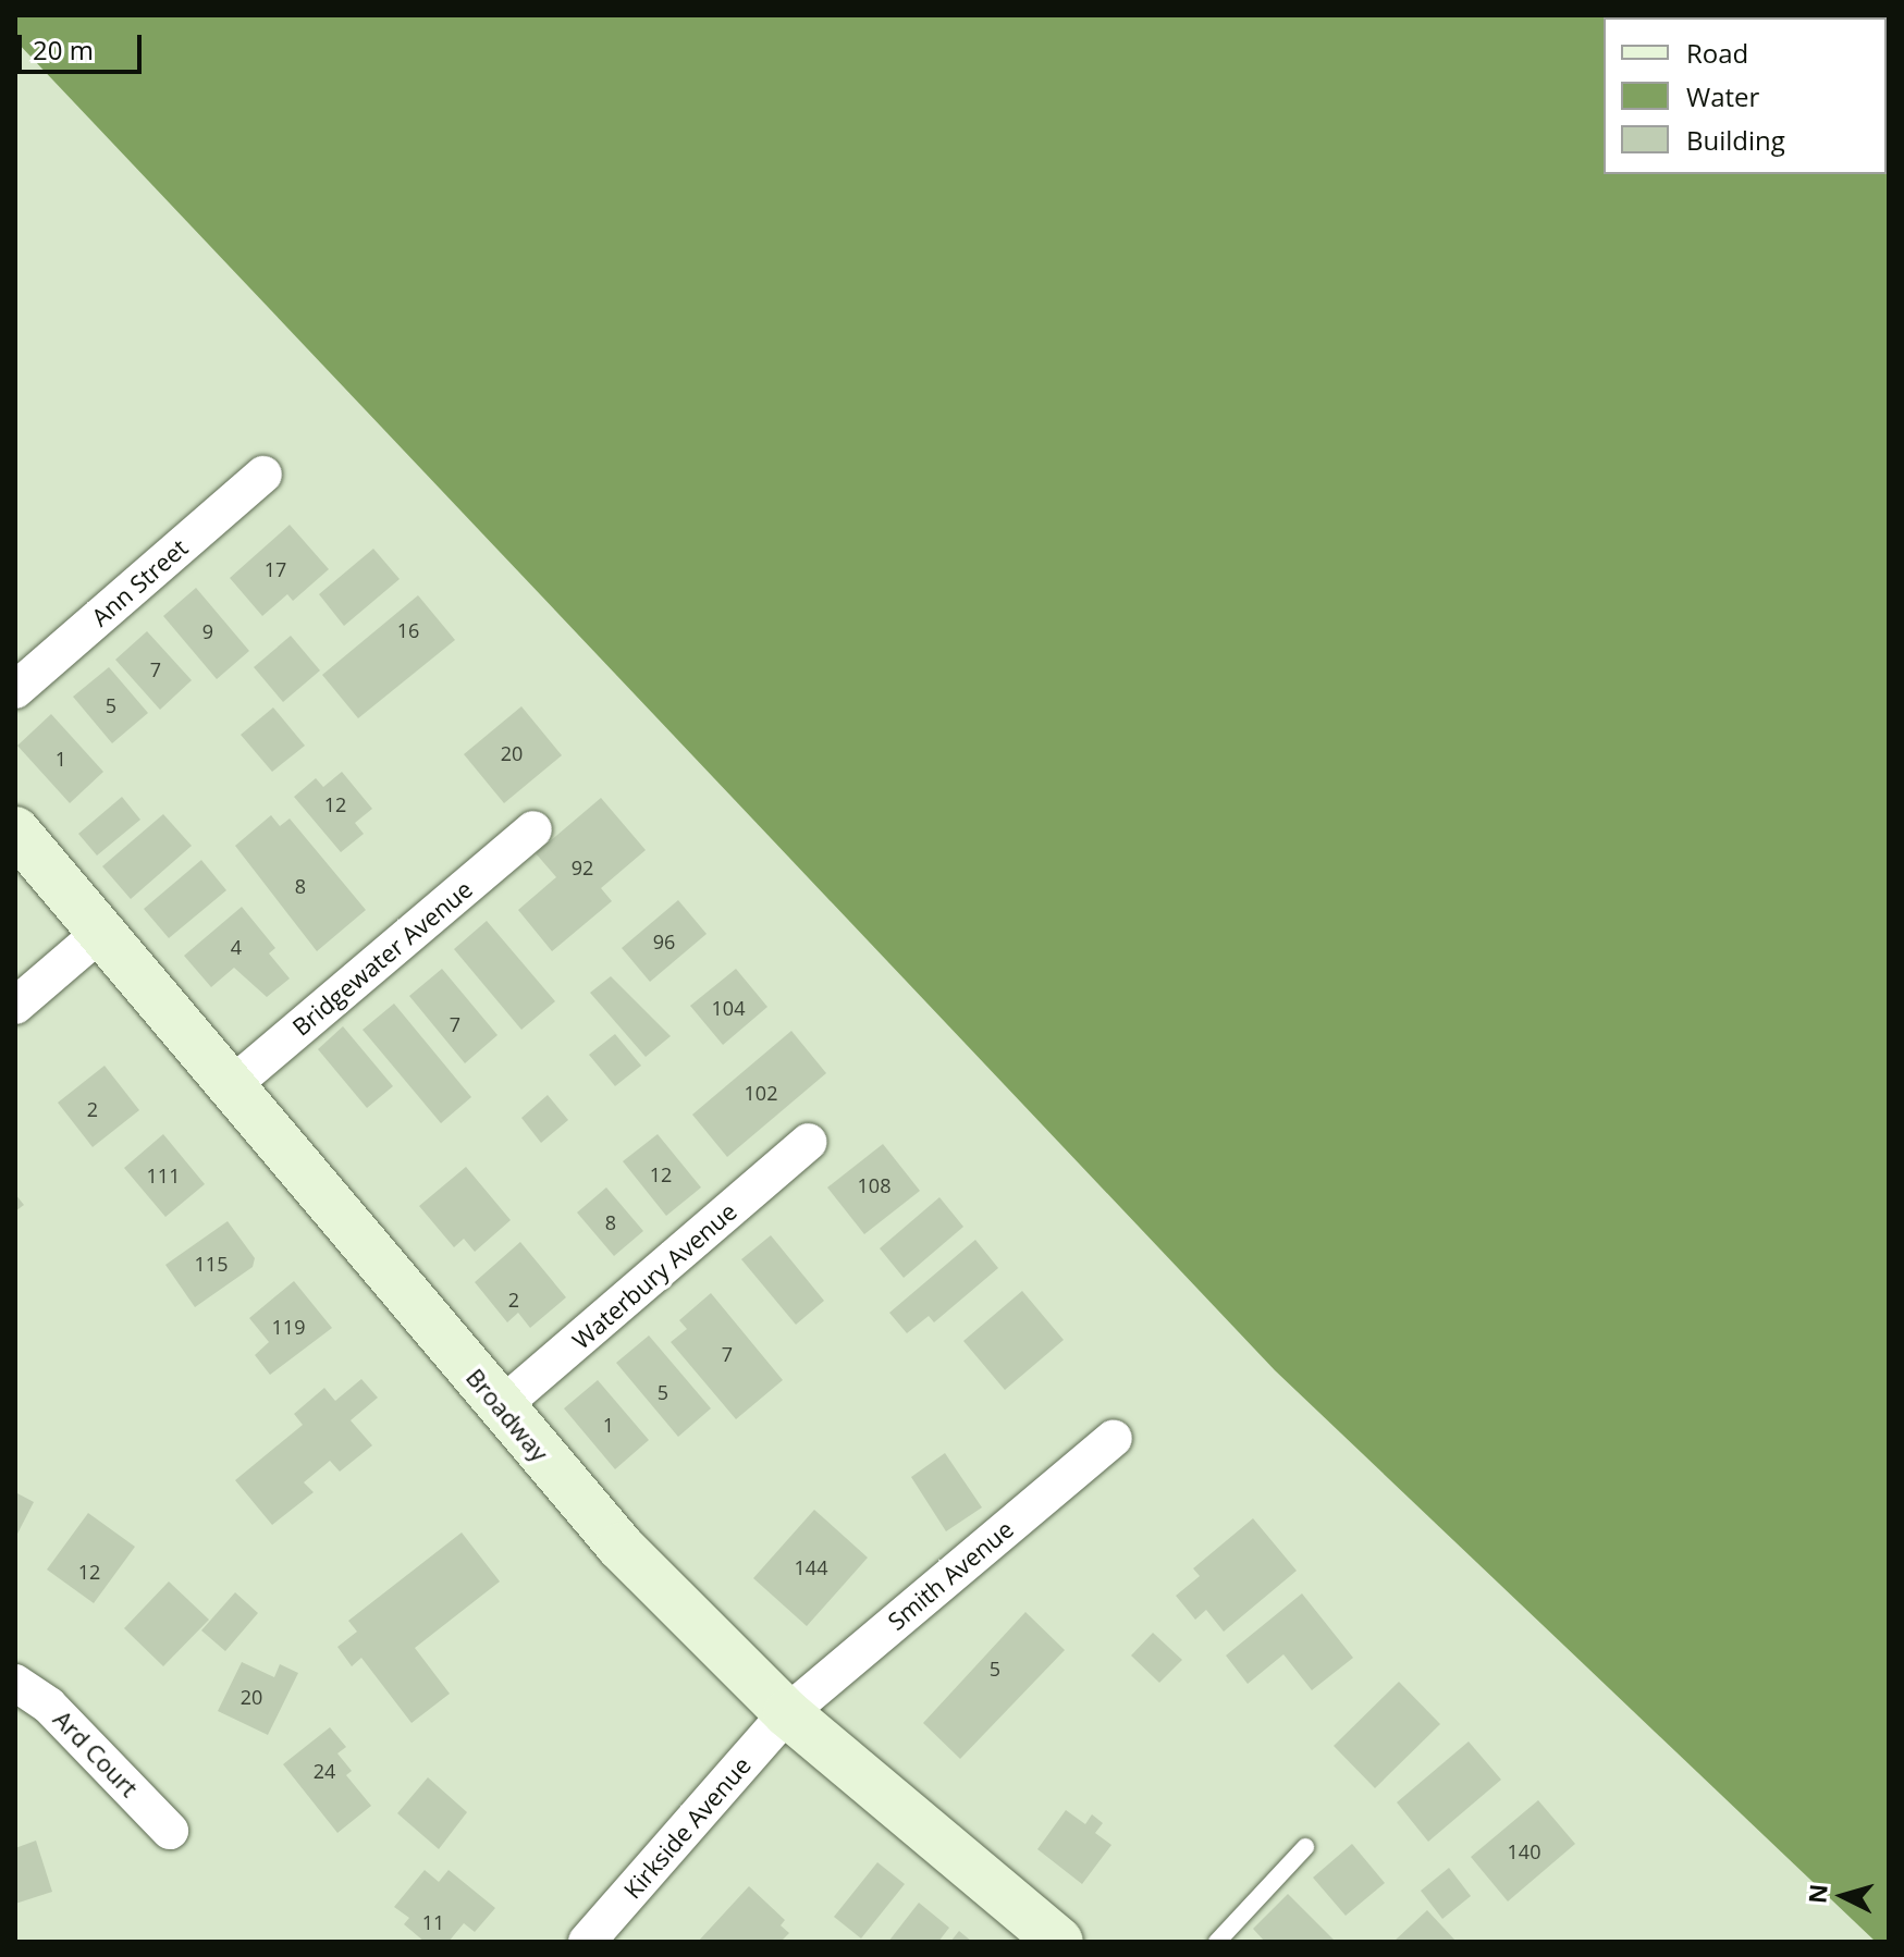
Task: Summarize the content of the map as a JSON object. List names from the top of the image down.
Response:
{
  "streets": {
    "street": [
      "Ann Street",
      "Bridgewater Avenue",
      "Waterbury Avenue",
      "Broadway",
      "Smith Avenue",
      "Ard Court",
      "Kirkside Avenue"
    ]
  },
  "crossings": [
    ["Bridgewater Avenue", "Broadway"],
    ["Waterbury Avenue", "Broadway"],
    ["Broadway", "Smith Avenue"],
    ["Broadway", "Kirkside Avenue"],
    ["Smith Avenue", "Kirkside Avenue"]
  ],
  "house_numbers": [
    "17",
    "16",
    "9",
    "7",
    "5",
    "20",
    "1",
    "12",
    "92",
    "8",
    "96",
    "4",
    "104",
    "7",
    "102",
    "2",
    "12",
    "111",
    "108",
    "8",
    "115",
    "2",
    "119",
    "7",
    "5",
    "1",
    "144",
    "12",
    "5",
    "20",
    "24",
    "140",
    "11"
  ],
  "legend": ["Road", "Water", "Building"],
  "scale_bar": "20 m",
  "north": "left"
}
